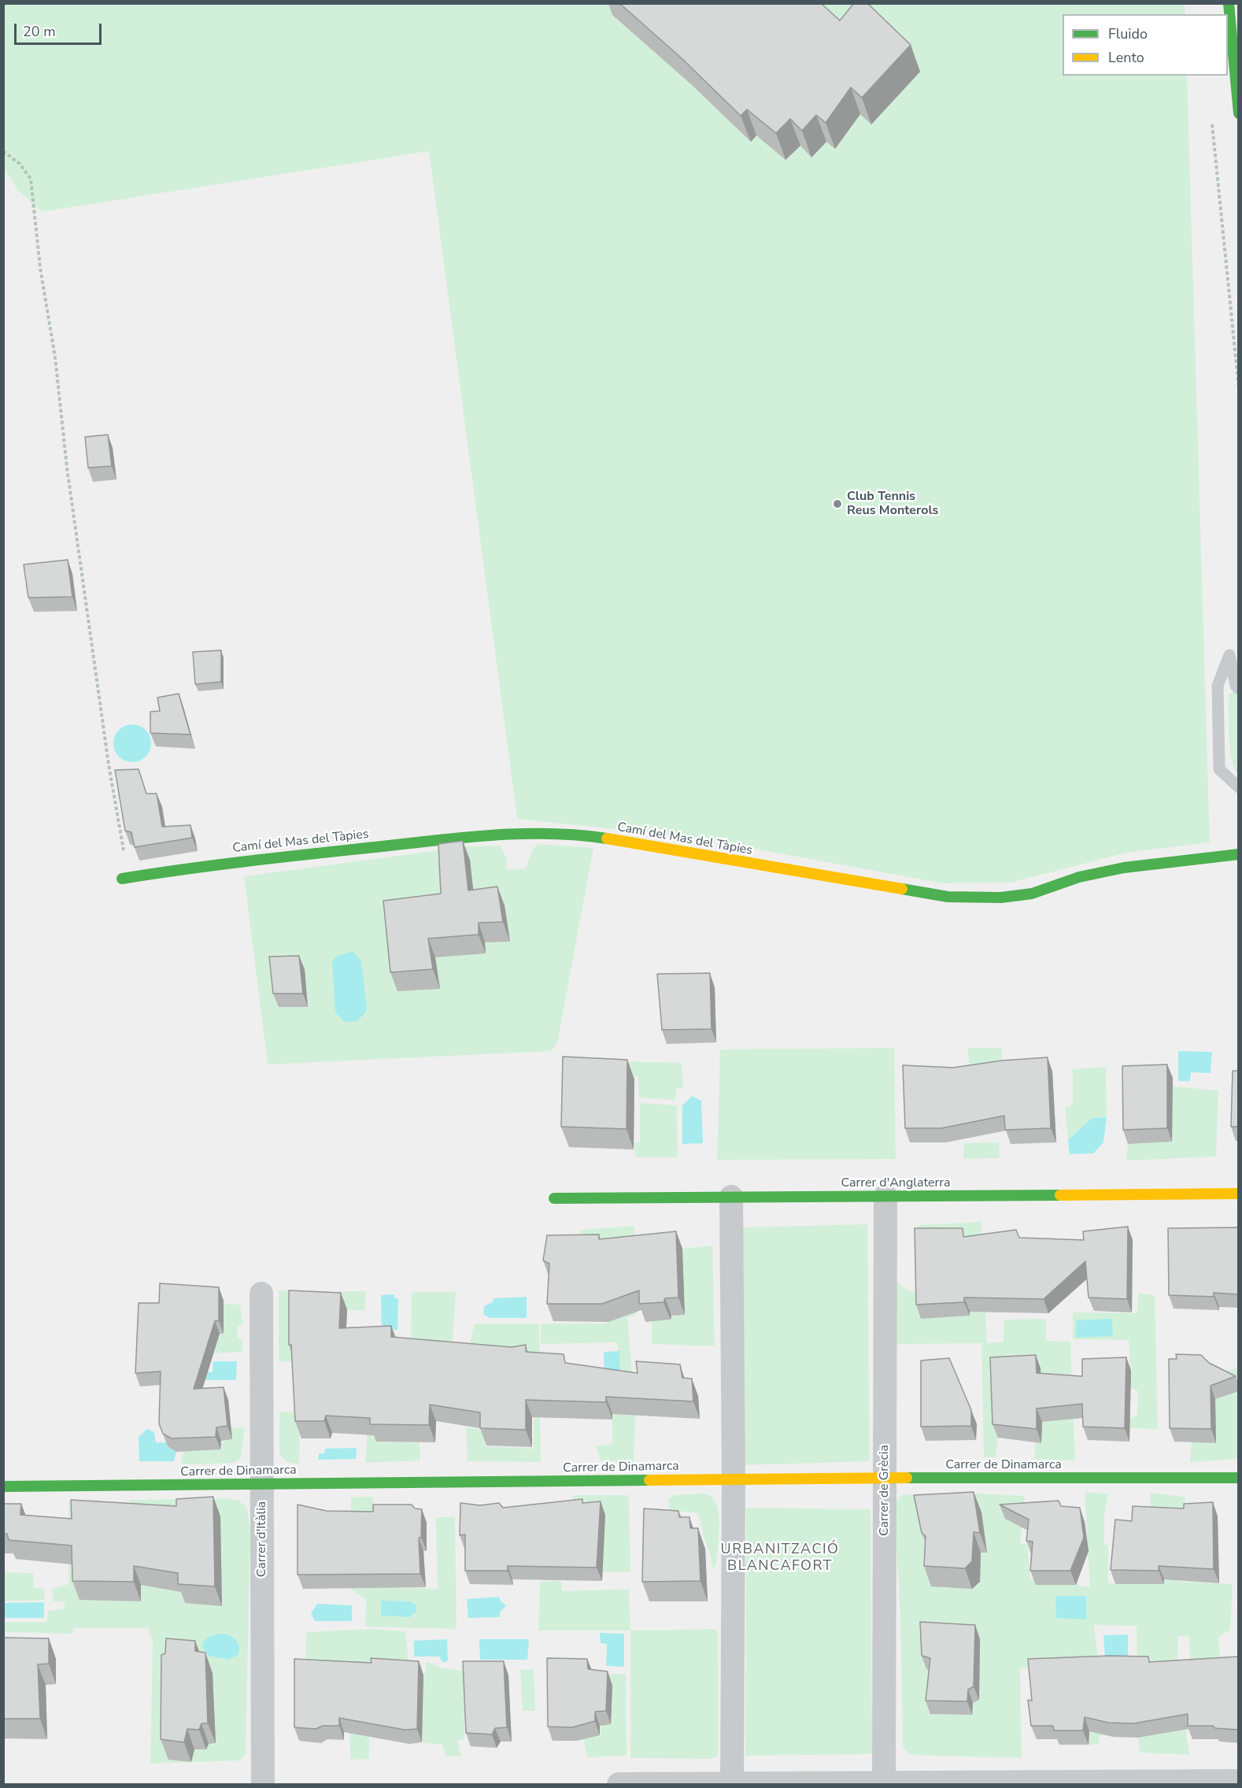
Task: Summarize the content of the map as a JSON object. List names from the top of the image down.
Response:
{
  "streets": {
    "street": [
      "Camí del Mas del Tàpies",
      "Carrer d'Anglaterra",
      "Carrer de Dinamarca",
      "Carrer de Grècia",
      "Carrer d'Itàlia"
    ]
  },
  "crossings": [
    ["Carrer d'Anglaterra", "Carrer de Grècia"],
    ["Carrer de Dinamarca", "Carrer de Grècia"],
    ["Carrer de Dinamarca", "Carrer d'Itàlia"]
  ],
  "districts": ["URBANITZACIÓ BLANCAFORT"],
  "places": ["Club Tennis Reus Monterols"],
  "legend": ["Fluido", "Lento"],
  "scale_bar": "20 m"
}
